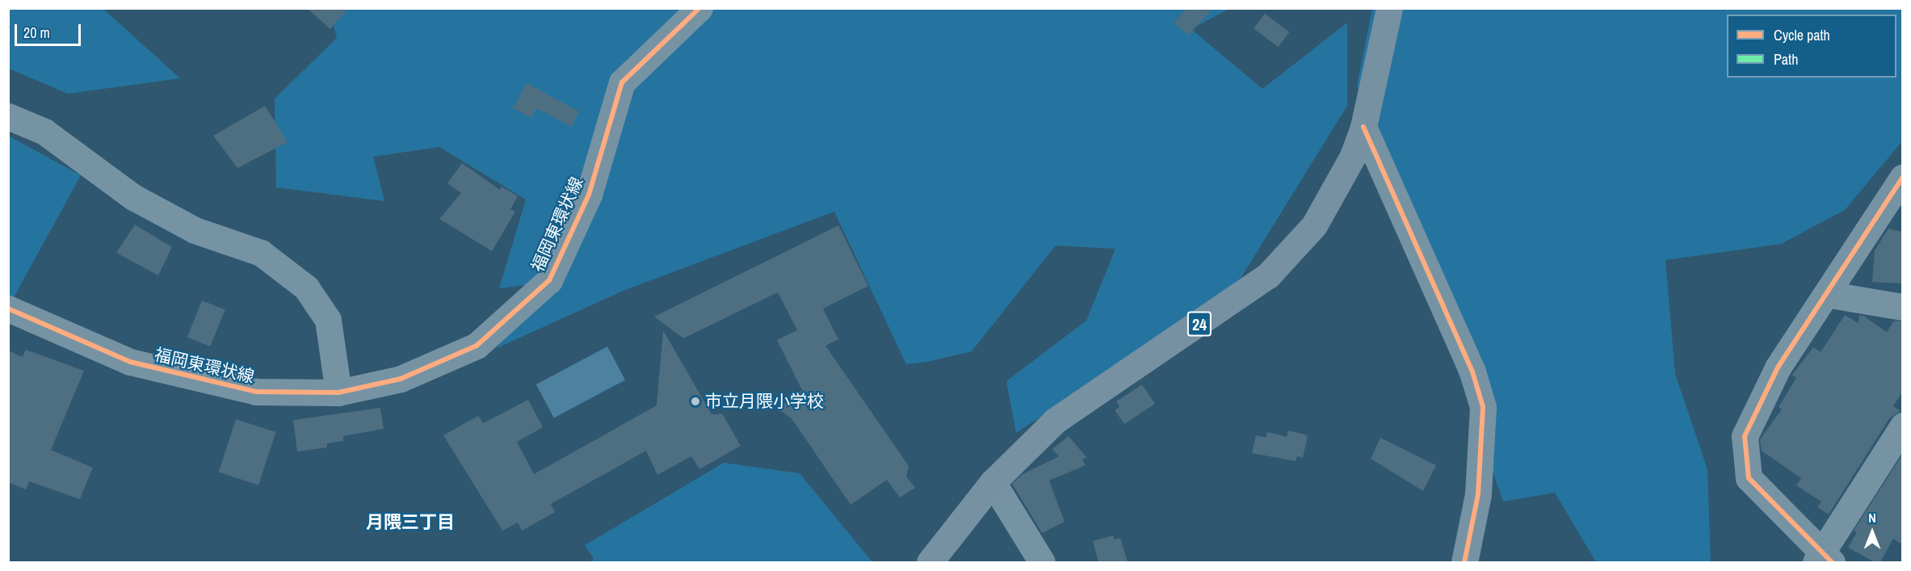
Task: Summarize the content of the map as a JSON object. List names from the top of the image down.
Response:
{
  "streets": {
    "main road": ["24"],
    "street": ["福岡東環状線"]
  },
  "districts": ["月隈三丁目"],
  "places": ["市立月隈小学校"],
  "legend": ["Cycle path", "Path"],
  "scale_bar": "20 m",
  "north": "top"
}
